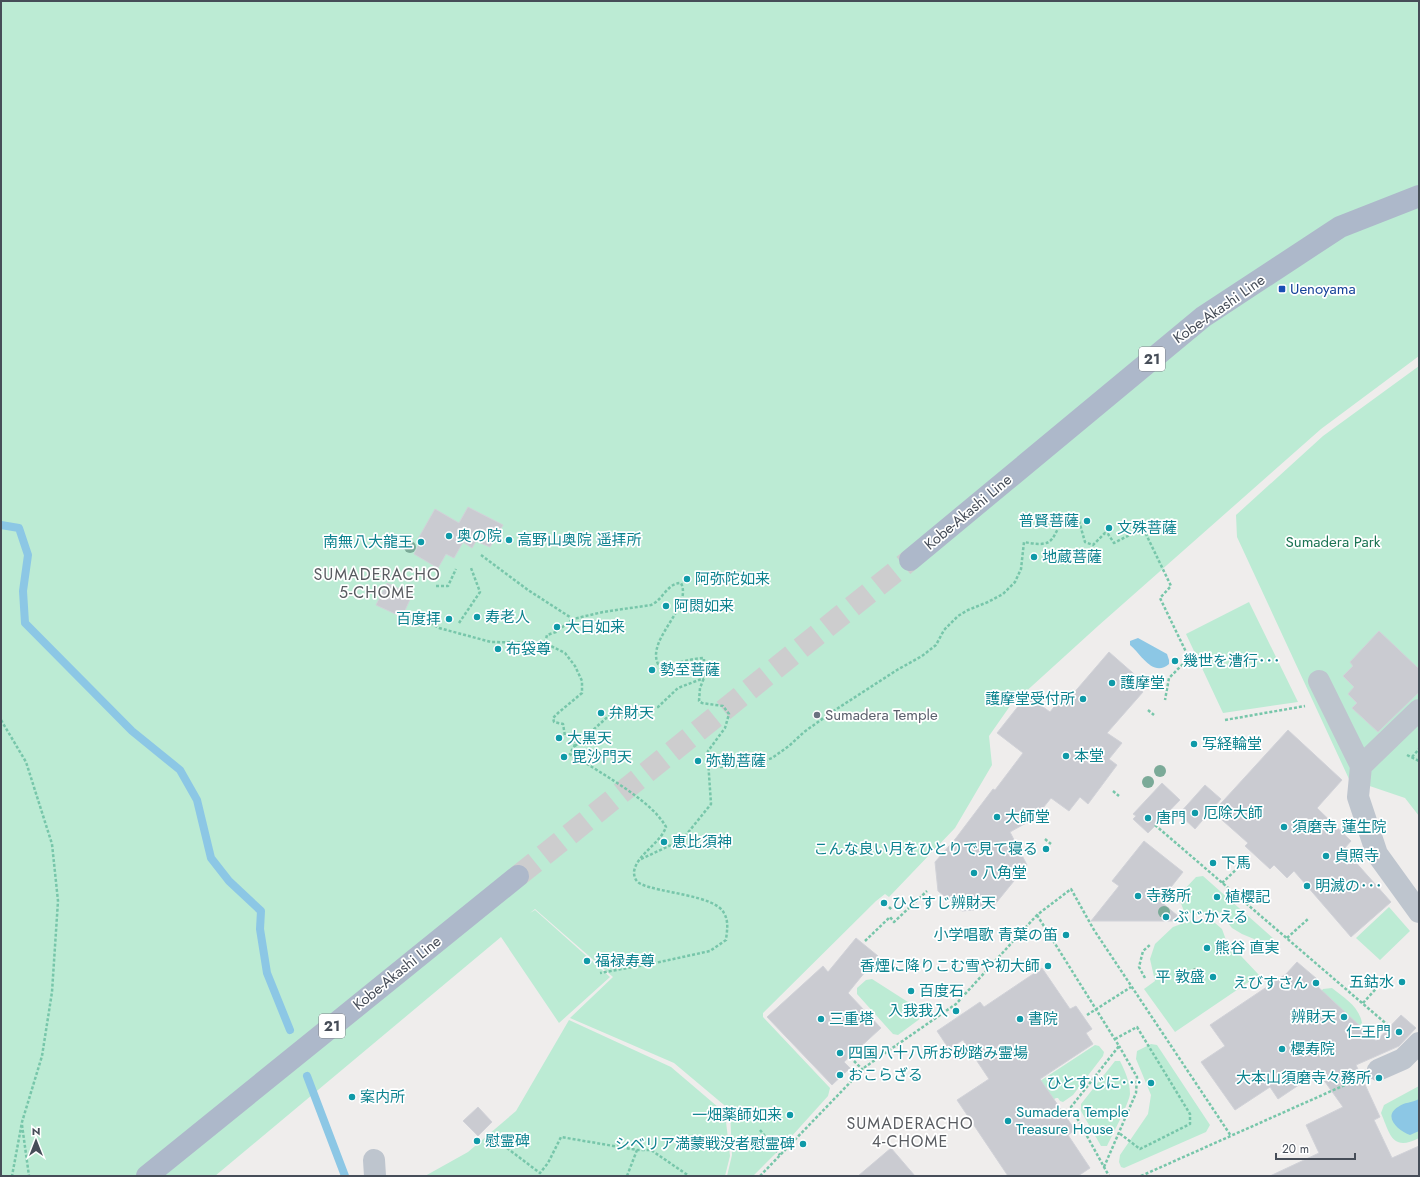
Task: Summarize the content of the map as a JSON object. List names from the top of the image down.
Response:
{
  "streets": {
    "main road": ["Kobe-Akashi Line", "21"]
  },
  "districts": ["SUMADERACHO 5-CHOME", "SUMADERACHO 4-CHOME"],
  "parks": ["Sumadera Park"],
  "places": {
    "transit": ["Uenoyama"],
    "other": [
      "普賢菩薩",
      "文殊菩薩",
      "奥の院",
      "高野山奥院 遥拝所",
      "南無八大龍王",
      "地蔵菩薩",
      "阿弥陀如来",
      "阿閦如来",
      "寿老人",
      "百度拝",
      "大日如来",
      "布袋尊",
      "幾世を漕行･･･",
      "勢至菩薩",
      "護摩堂",
      "護摩堂受付所",
      "弁財天",
      "Sumadera Temple",
      "大黒天",
      "写経輪堂",
      "本堂",
      "毘沙門天",
      "弥勒菩薩",
      "厄除大師",
      "大師堂",
      "唐門",
      "須磨寺 蓮生院",
      "恵比須神",
      "こんな良い月をひとりで見て寝る",
      "貞照寺",
      "下馬",
      "八角堂",
      "明滅の･･･",
      "寺務所",
      "植櫻記",
      "ひとすじ辨財天",
      "ぶじかえる",
      "小学唱歌 青葉の笛",
      "熊谷 直実",
      "福禄寿尊",
      "香煙に降りこむ雪や初大師",
      "平 敦盛",
      "五鈷水",
      "えびすさん",
      "百度石",
      "入我我入",
      "辨財天",
      "三重塔",
      "書院",
      "仁王門",
      "櫻寿院",
      "四国八十八所お砂踏み霊場",
      "おこらざる",
      "大本山須磨寺々務所",
      "ひとすじに･･･",
      "案内所",
      "一畑薬師如来",
      "Sumadera Temple Treasure House",
      "慰霊碑",
      "シベリア満蒙戦没者慰霊碑"
    ]
  },
  "scale_bar": "20 m",
  "north": "top"
}
